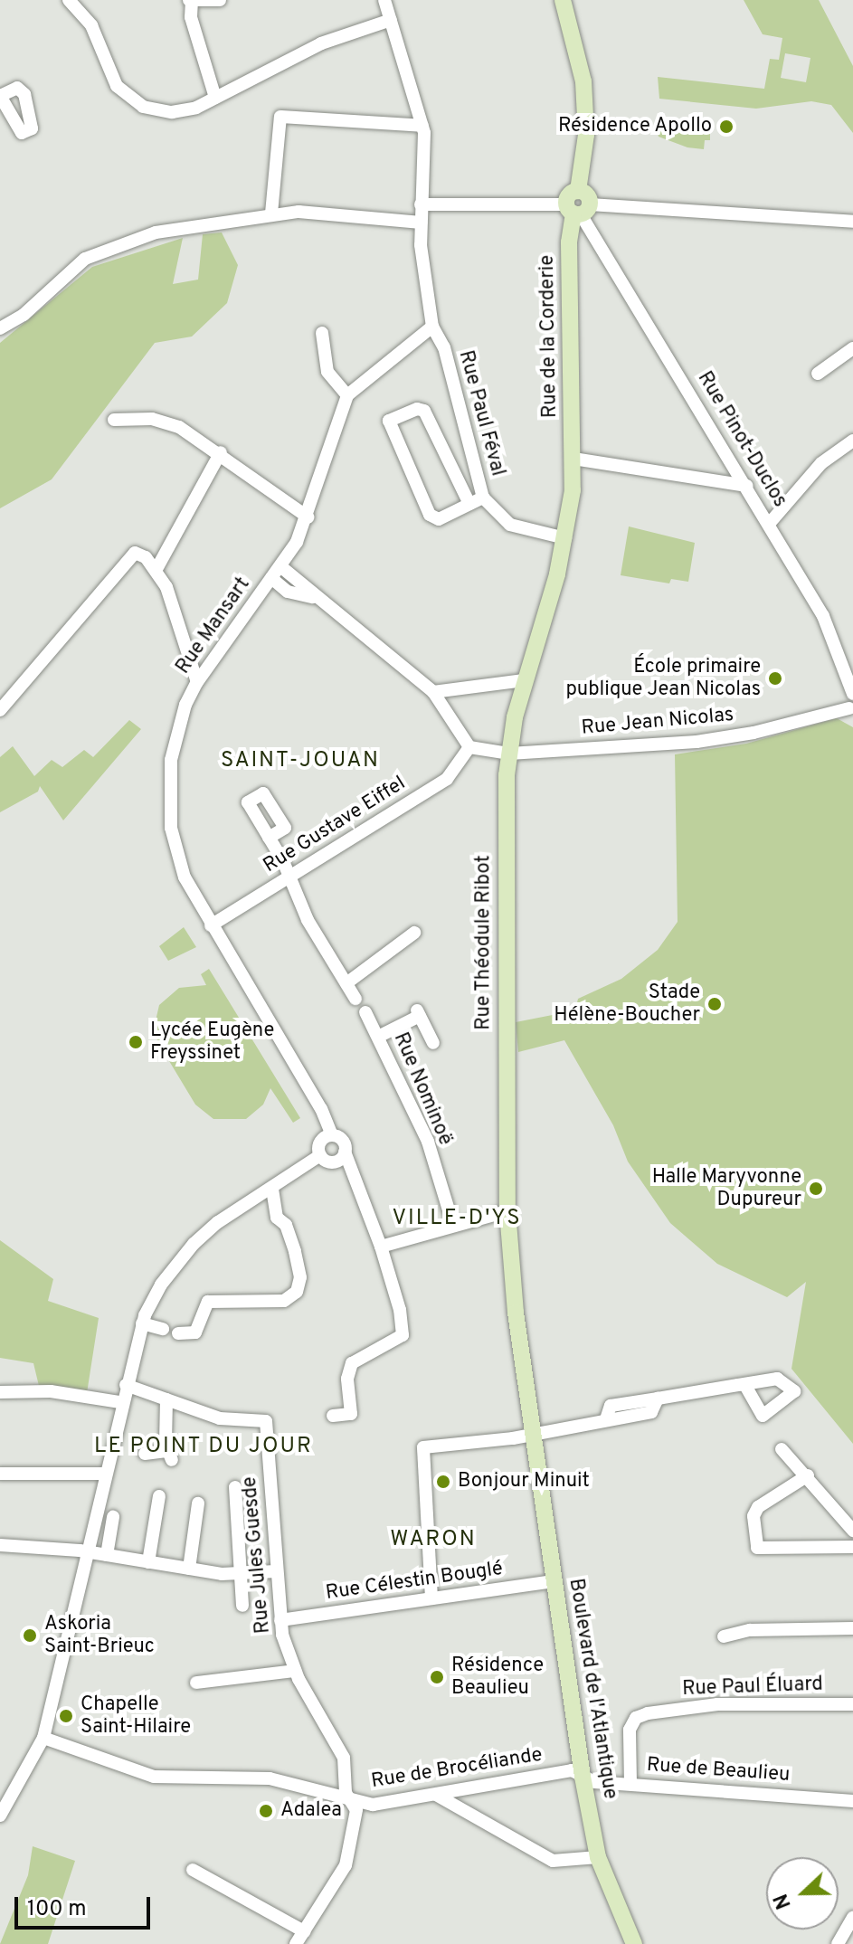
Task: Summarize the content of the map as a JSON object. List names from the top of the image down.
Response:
{
  "streets": {
    "main road": ["Rue de la Corderie", "Rue Théodule Ribot", "Boulevard de l'Atlantique"],
    "street": [
      "Rue Paul Féval",
      "Rue Pinot-Duclos",
      "Rue Mansart",
      "Rue Jean Nicolas",
      "Rue Gustave Eiffel",
      "Rue Nominoë",
      "Rue Jules Guesde",
      "Rue Célestin Bouglé",
      "Rue Paul Éluard",
      "Rue de Brocéliande",
      "Rue de Beaulieu"
    ]
  },
  "crossings": [
    ["Rue de la Corderie", "Rue Pinot-Duclos"],
    ["Rue de la Corderie", "Rue Théodule Ribot"],
    ["Rue Paul Féval", "Rue Théodule Ribot"],
    ["Rue Mansart", "Rue Gustave Eiffel"],
    ["Rue Jean Nicolas", "Rue Gustave Eiffel"],
    ["Rue Jean Nicolas", "Rue Théodule Ribot"],
    ["Rue Théodule Ribot", "Boulevard de l'Atlantique"],
    ["Rue Jules Guesde", "Rue Célestin Bouglé"],
    ["Rue Jules Guesde", "Rue de Brocéliande"],
    ["Rue Célestin Bouglé", "Boulevard de l'Atlantique"],
    ["Rue Paul Éluard", "Rue de Beaulieu"],
    ["Boulevard de l'Atlantique", "Rue de Brocéliande"],
    ["Boulevard de l'Atlantique", "Rue de Beaulieu"],
    ["Rue de Brocéliande", "Rue de Beaulieu"]
  ],
  "districts": [
    "SAINT-JOUAN",
    "VILLE-D'YS",
    "LE POINT DU JOUR",
    "WARON"
  ],
  "places": [
    "Résidence Apollo",
    "École primaire publique Jean Nicolas",
    "Stade Hélène-Boucher",
    "Lycée Eugène Freyssinet",
    "Halle Maryvonne Dupureur",
    "Bonjour Minuit",
    "Askoria Saint-Brieuc",
    "Résidence Beaulieu",
    "Chapelle Saint-Hilaire",
    "Adalea"
  ],
  "scale_bar": "100 m",
  "north": "left"
}
